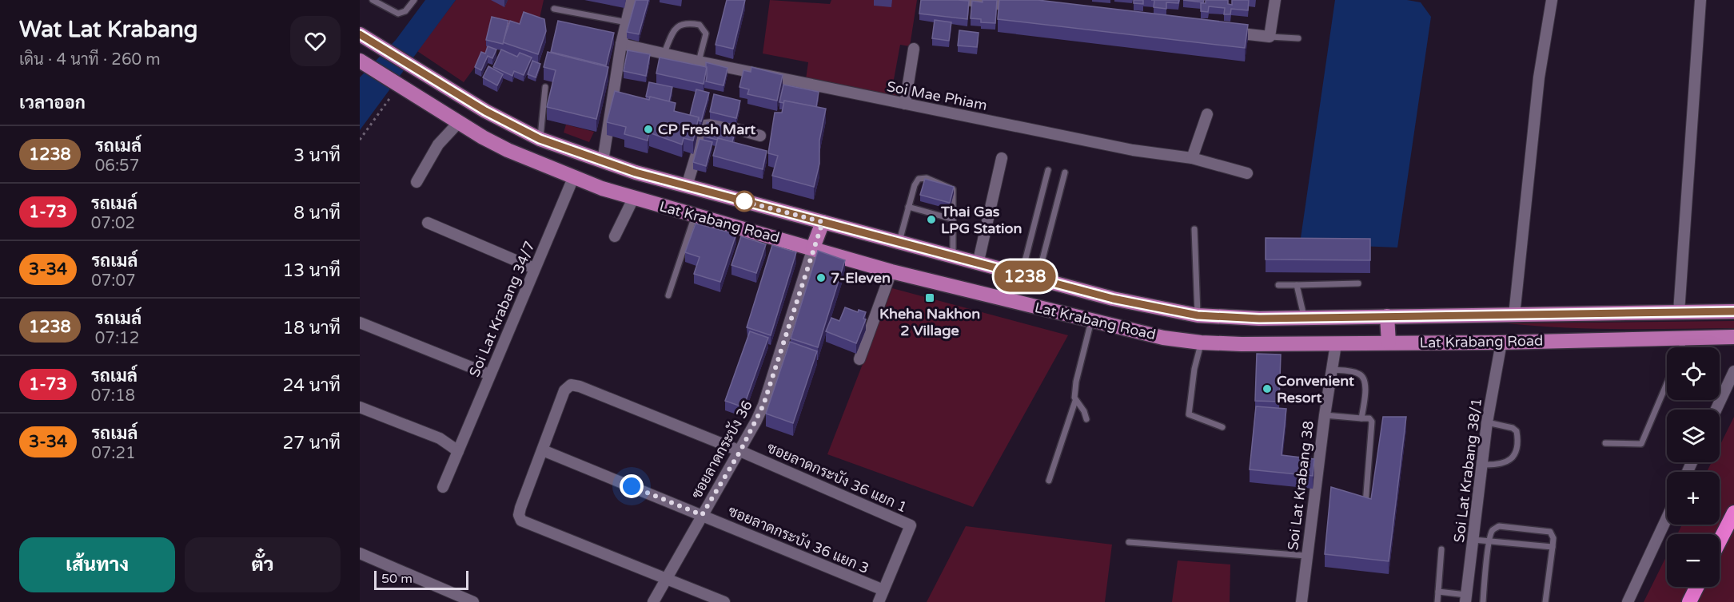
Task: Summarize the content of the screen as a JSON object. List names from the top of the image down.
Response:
{
  "streets": {
    "main road": ["Lat Krabang Road"],
    "street": [
      "Soi Mae Phiam",
      "Soi Lat Krabang 34/7",
      "ซอยลาดกระบัง 36",
      "Soi Lat Krabang 38/1",
      "ซอยลาดกระบัง 36 แยก 1",
      "Soi Lat Krabang 38",
      "ซอยลาดกระบัง 36 แยก 3"
    ]
  },
  "crossings": [
    ["Lat Krabang Road", "Soi Lat Krabang 34/7"],
    ["Lat Krabang Road", "ซอยลาดกระบัง 36"],
    ["Lat Krabang Road", "Soi Lat Krabang 38/1"],
    ["Lat Krabang Road", "Soi Lat Krabang 38"],
    ["ซอยลาดกระบัง 36", "ซอยลาดกระบัง 36 แยก 1"],
    ["ซอยลาดกระบัง 36", "ซอยลาดกระบัง 36 แยก 3"],
    ["ซอยลาดกระบัง 36 แยก 1", "ซอยลาดกระบัง 36 แยก 3"]
  ],
  "places": {
    "other": [
      "CP Fresh Mart",
      "Thai Gas LPG Station",
      "7-Eleven",
      "Convenient Resort"
    ],
    "transit": ["Kheha Nakhon 2 Village"]
  },
  "lines": ["bus line 1238"],
  "scale_bar": "50 m",
  "page": {
    "heading": [
      ["Wat Lat Krabang", "เดิน · 4 นาที · 260 m"],
      "เวลาออก"
    ],
    "on_map": "1238",
    "list": [
      {
        "mark": "1238",
        "name": "รถเมล์",
        "note": "06:57",
        "value": "3 นาที"
      },
      {
        "mark": "1-73",
        "name": "รถเมล์",
        "note": "07:02",
        "value": "8 นาที"
      },
      {
        "mark": "3-34",
        "name": "รถเมล์",
        "note": "07:07",
        "value": "13 นาที"
      },
      {
        "mark": "1238",
        "name": "รถเมล์",
        "note": "07:12",
        "value": "18 นาที"
      },
      {
        "mark": "1-73",
        "name": "รถเมล์",
        "note": "07:18",
        "value": "24 นาที"
      },
      {
        "mark": "3-34",
        "name": "รถเมล์",
        "note": "07:21",
        "value": "27 นาที"
      }
    ],
    "map_buttons": ["+", "−"],
    "buttons": ["เส้นทาง", "ตั๋ว"],
    "scale": "50 m"
  }
}
